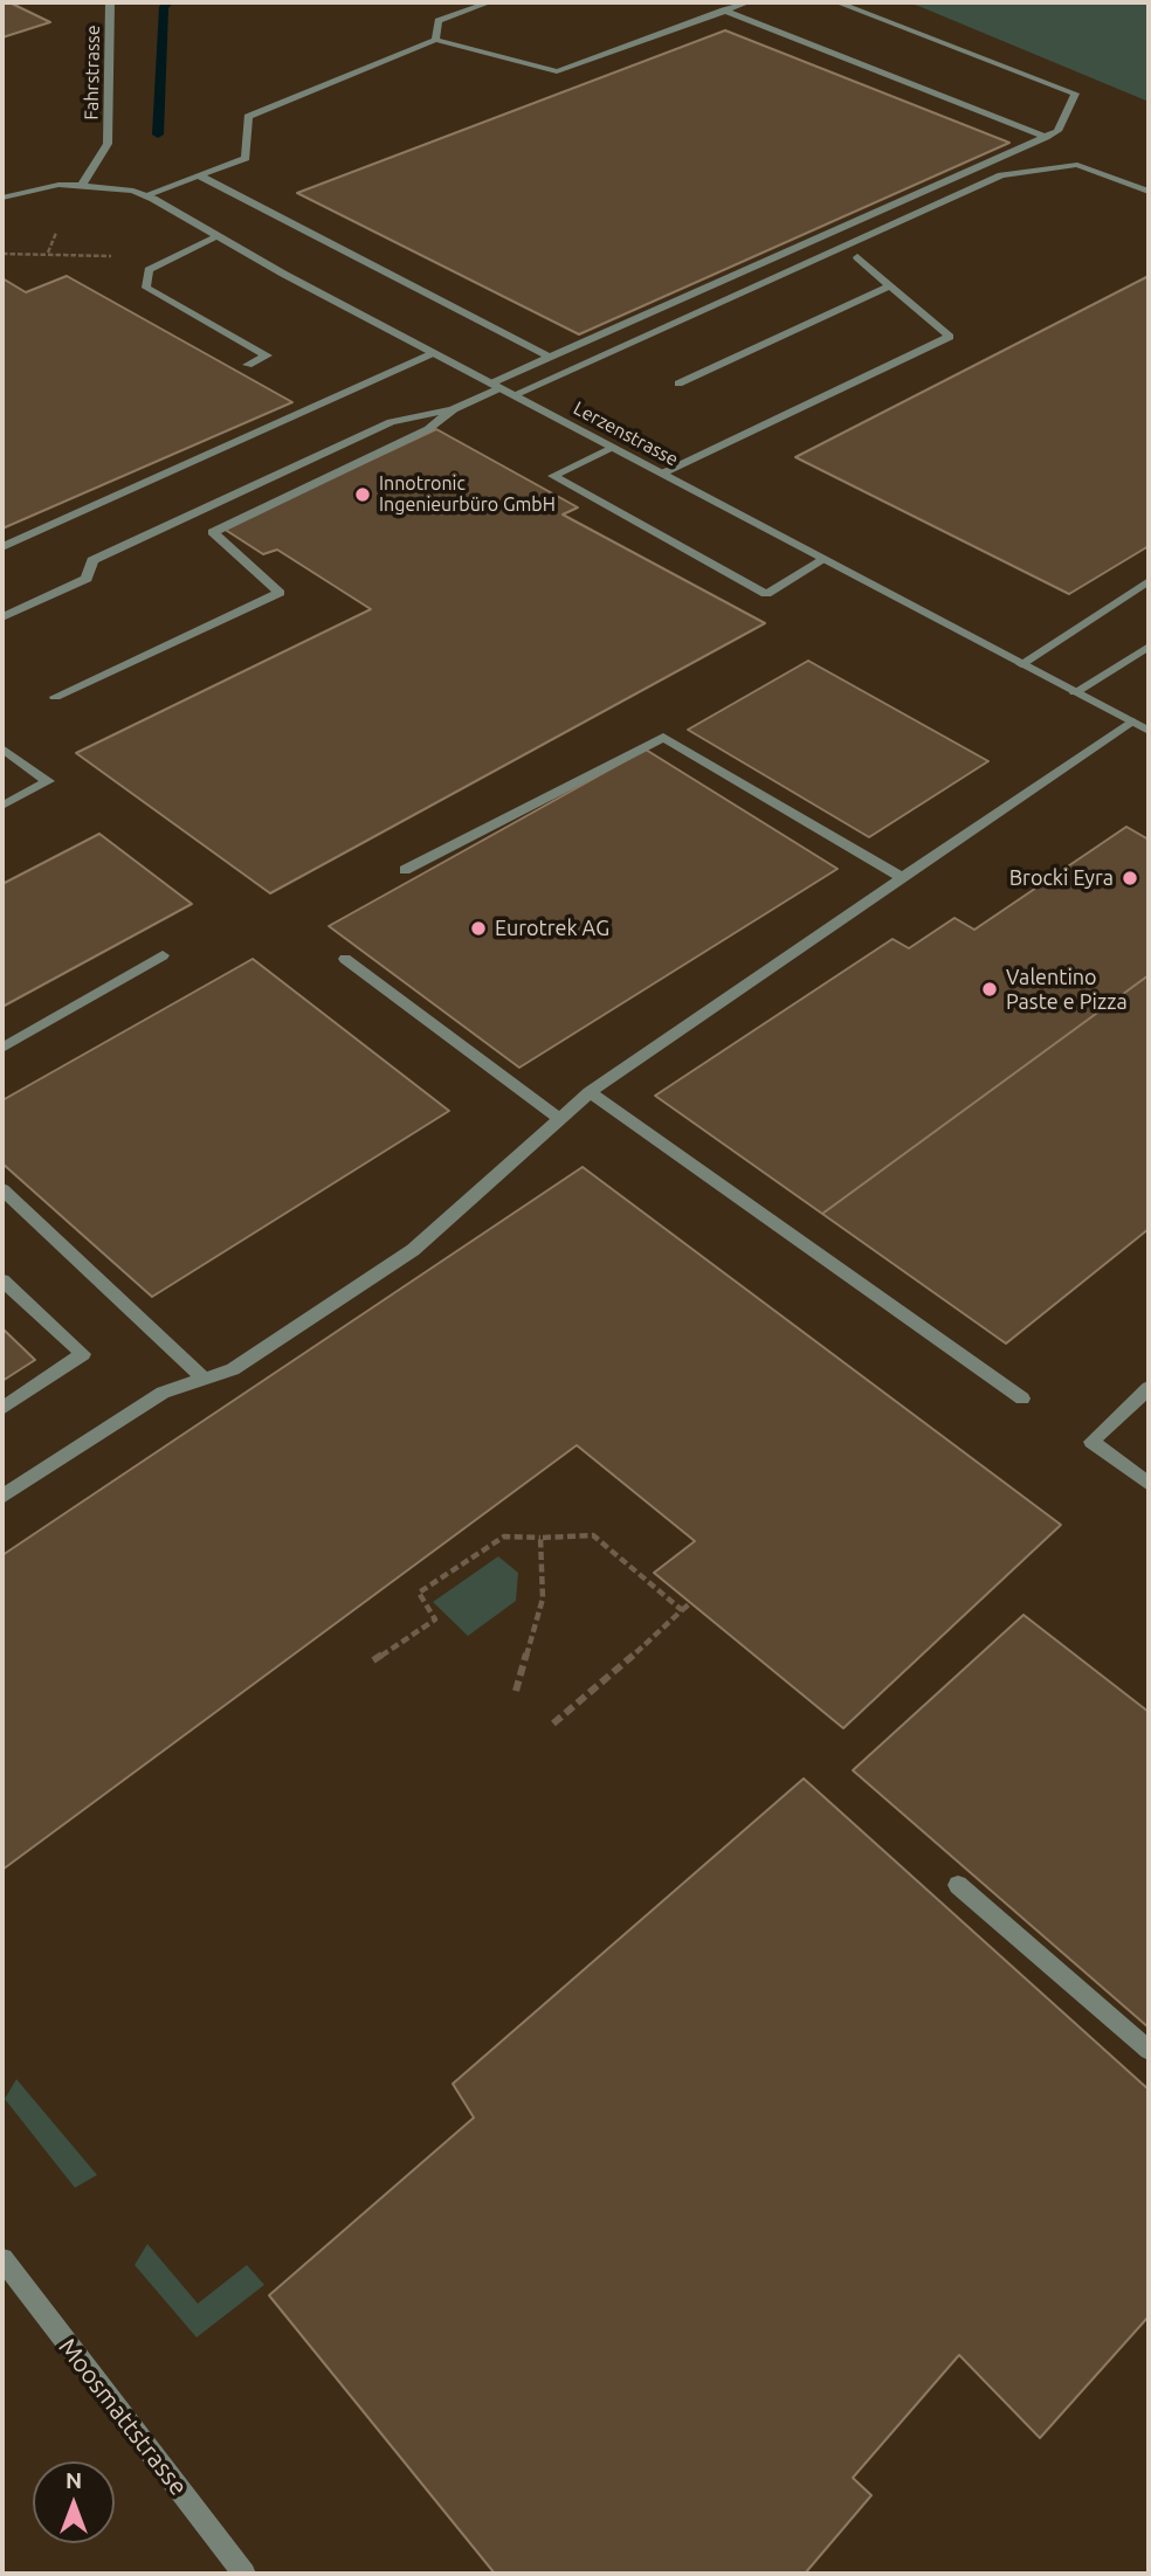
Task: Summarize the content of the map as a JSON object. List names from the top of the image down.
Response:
{
  "streets": {
    "street": ["Fahrstrasse", "Lerzenstrasse", "Moosmattstrasse"]
  },
  "crossings": [
    ["Fahrstrasse", "Lerzenstrasse"]
  ],
  "places": [
    "Innotronic Ingenieurbüro GmbH",
    "Brocki Eyra",
    "Eurotrek AG",
    "Valentino Paste e Pizza"
  ],
  "north": "top"
}
